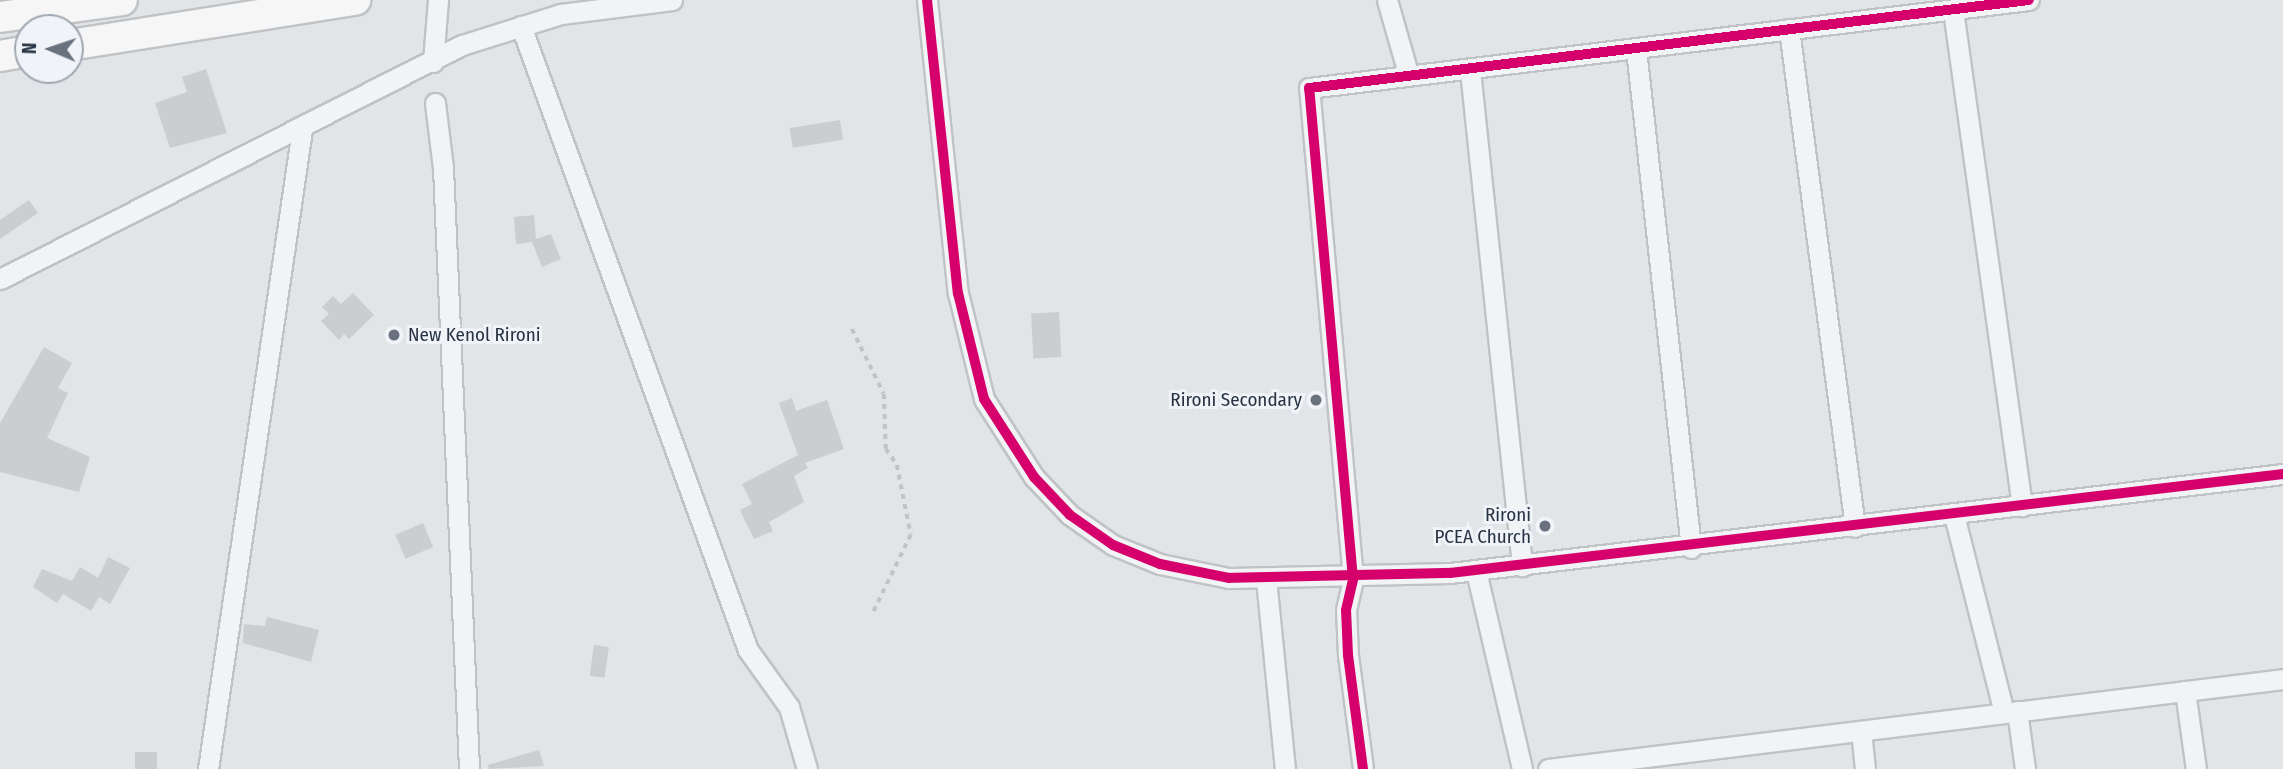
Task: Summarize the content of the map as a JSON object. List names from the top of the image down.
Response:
{
  "places": ["New Kenol Rironi", "Rironi Secondary", "Rironi PCEA Church"],
  "north": "left"
}
